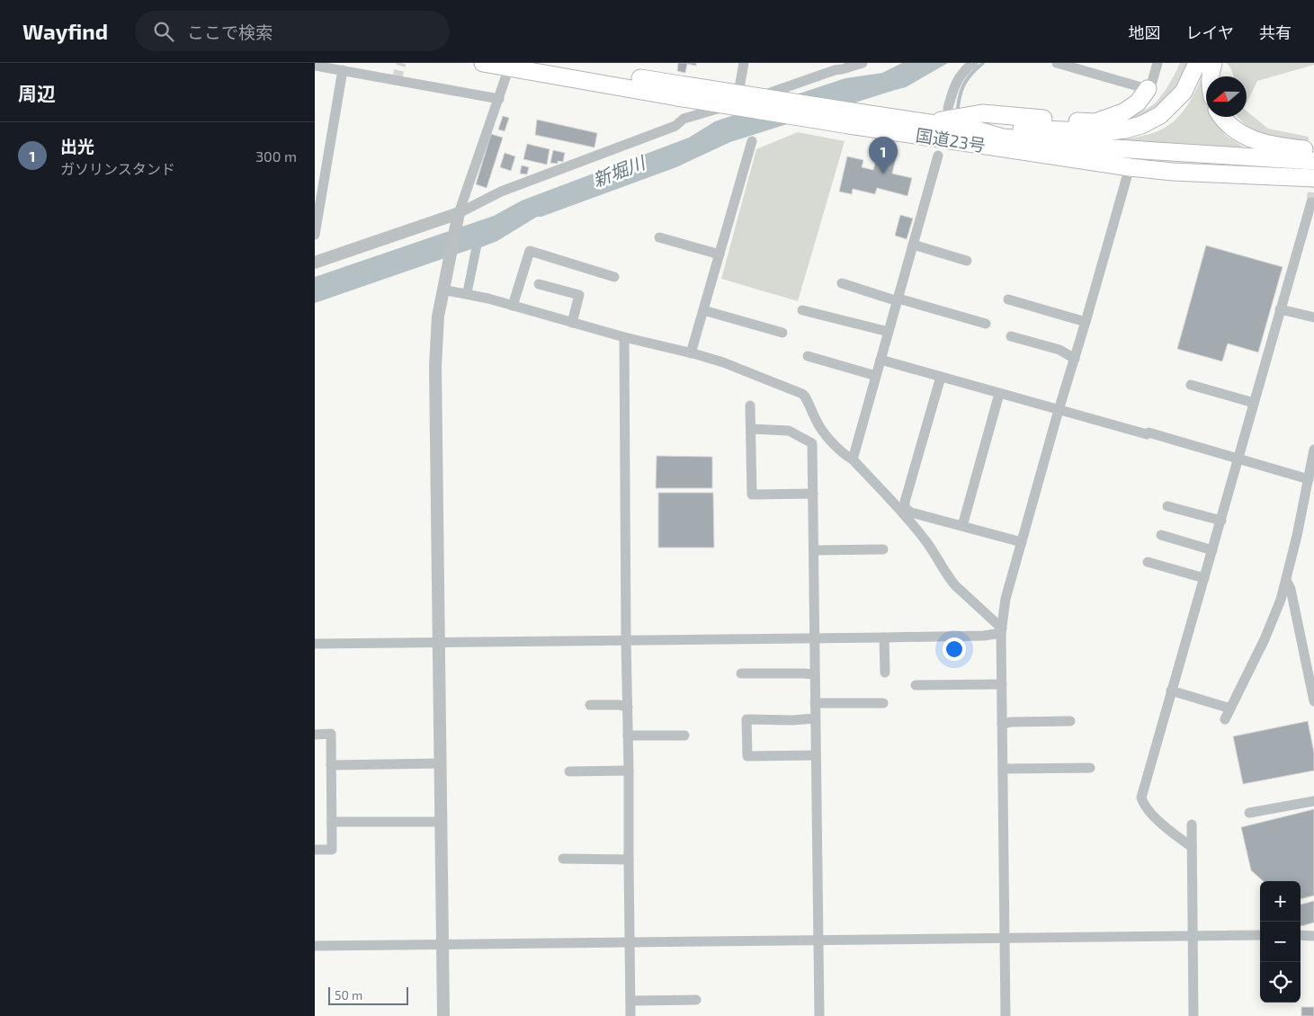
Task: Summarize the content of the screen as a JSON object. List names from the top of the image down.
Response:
{
  "streets": {
    "highway": ["国道23号"]
  },
  "water": ["新堀川"],
  "scale_bar": "50 m",
  "north": "left",
  "page": {
    "header": "Wayfind",
    "search": "ここで検索",
    "nav": ["地図", "レイヤ", "共有"],
    "heading": "周辺",
    "list": [
      {
        "mark": "1",
        "name": "出光",
        "note": "ガソリンスタンド",
        "value": "300 m"
      }
    ],
    "pins": "1",
    "map_buttons": ["+", "−"],
    "scale": "50 m"
  }
}
